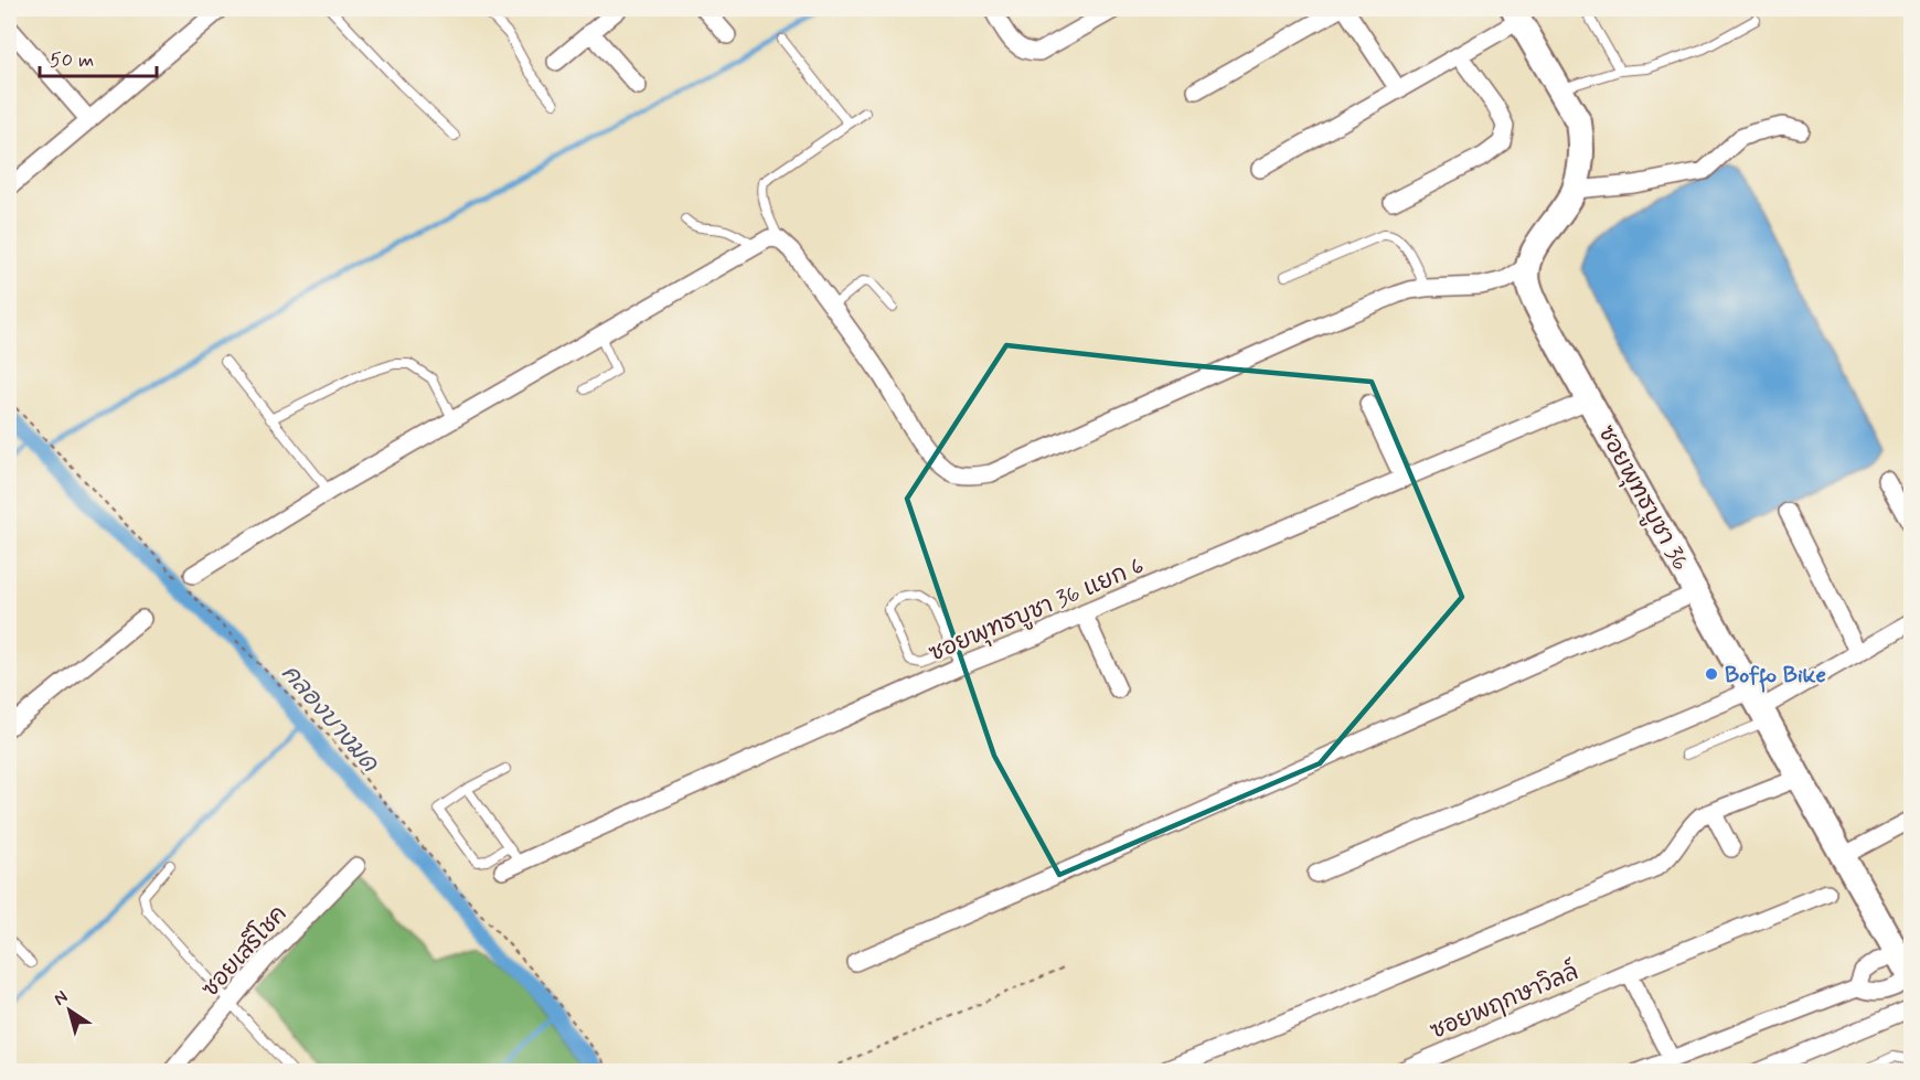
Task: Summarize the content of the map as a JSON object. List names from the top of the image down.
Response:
{
  "streets": {
    "street": [
      "ซอยพุทธบูชา 36",
      "ซอยพุทธบูชา 36 แยก 6",
      "ซอยเสรีโชค",
      "ซอยพฤกษาวิลล์"
    ]
  },
  "crossings": [
    ["ซอยพุทธบูชา 36", "ซอยพุทธบูชา 36 แยก 6"]
  ],
  "water": ["คลองบางมด"],
  "places": ["Boffo Bike"],
  "scale_bar": "50 m",
  "north": "top left"
}
